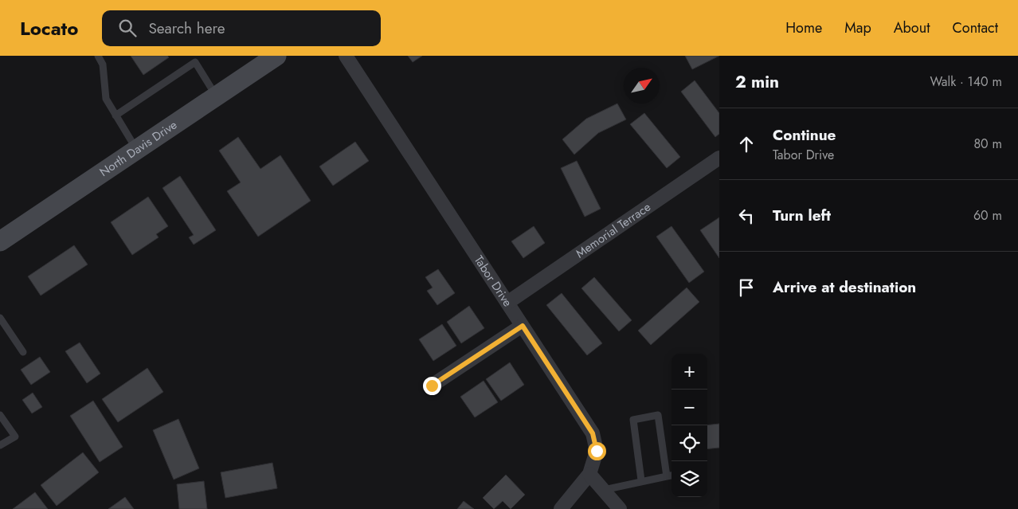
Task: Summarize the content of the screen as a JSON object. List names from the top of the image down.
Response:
{
  "streets": {
    "main road": ["North Davis Drive"],
    "street": ["Memorial Terrace", "Tabor Drive"]
  },
  "crossings": [
    ["Memorial Terrace", "Tabor Drive"]
  ],
  "north": "top right",
  "page": {
    "header": "Locato",
    "search": "Search here",
    "nav": [
      "Home",
      "Map",
      "About",
      "Contact"
    ],
    "heading": ["2 min", "Walk · 140 m"],
    "list": [
      ["Continue", "Tabor Drive", "80 m"],
      ["Turn left", "60 m"],
      "Arrive at destination"
    ],
    "map_buttons": ["+", "−"]
  }
}
